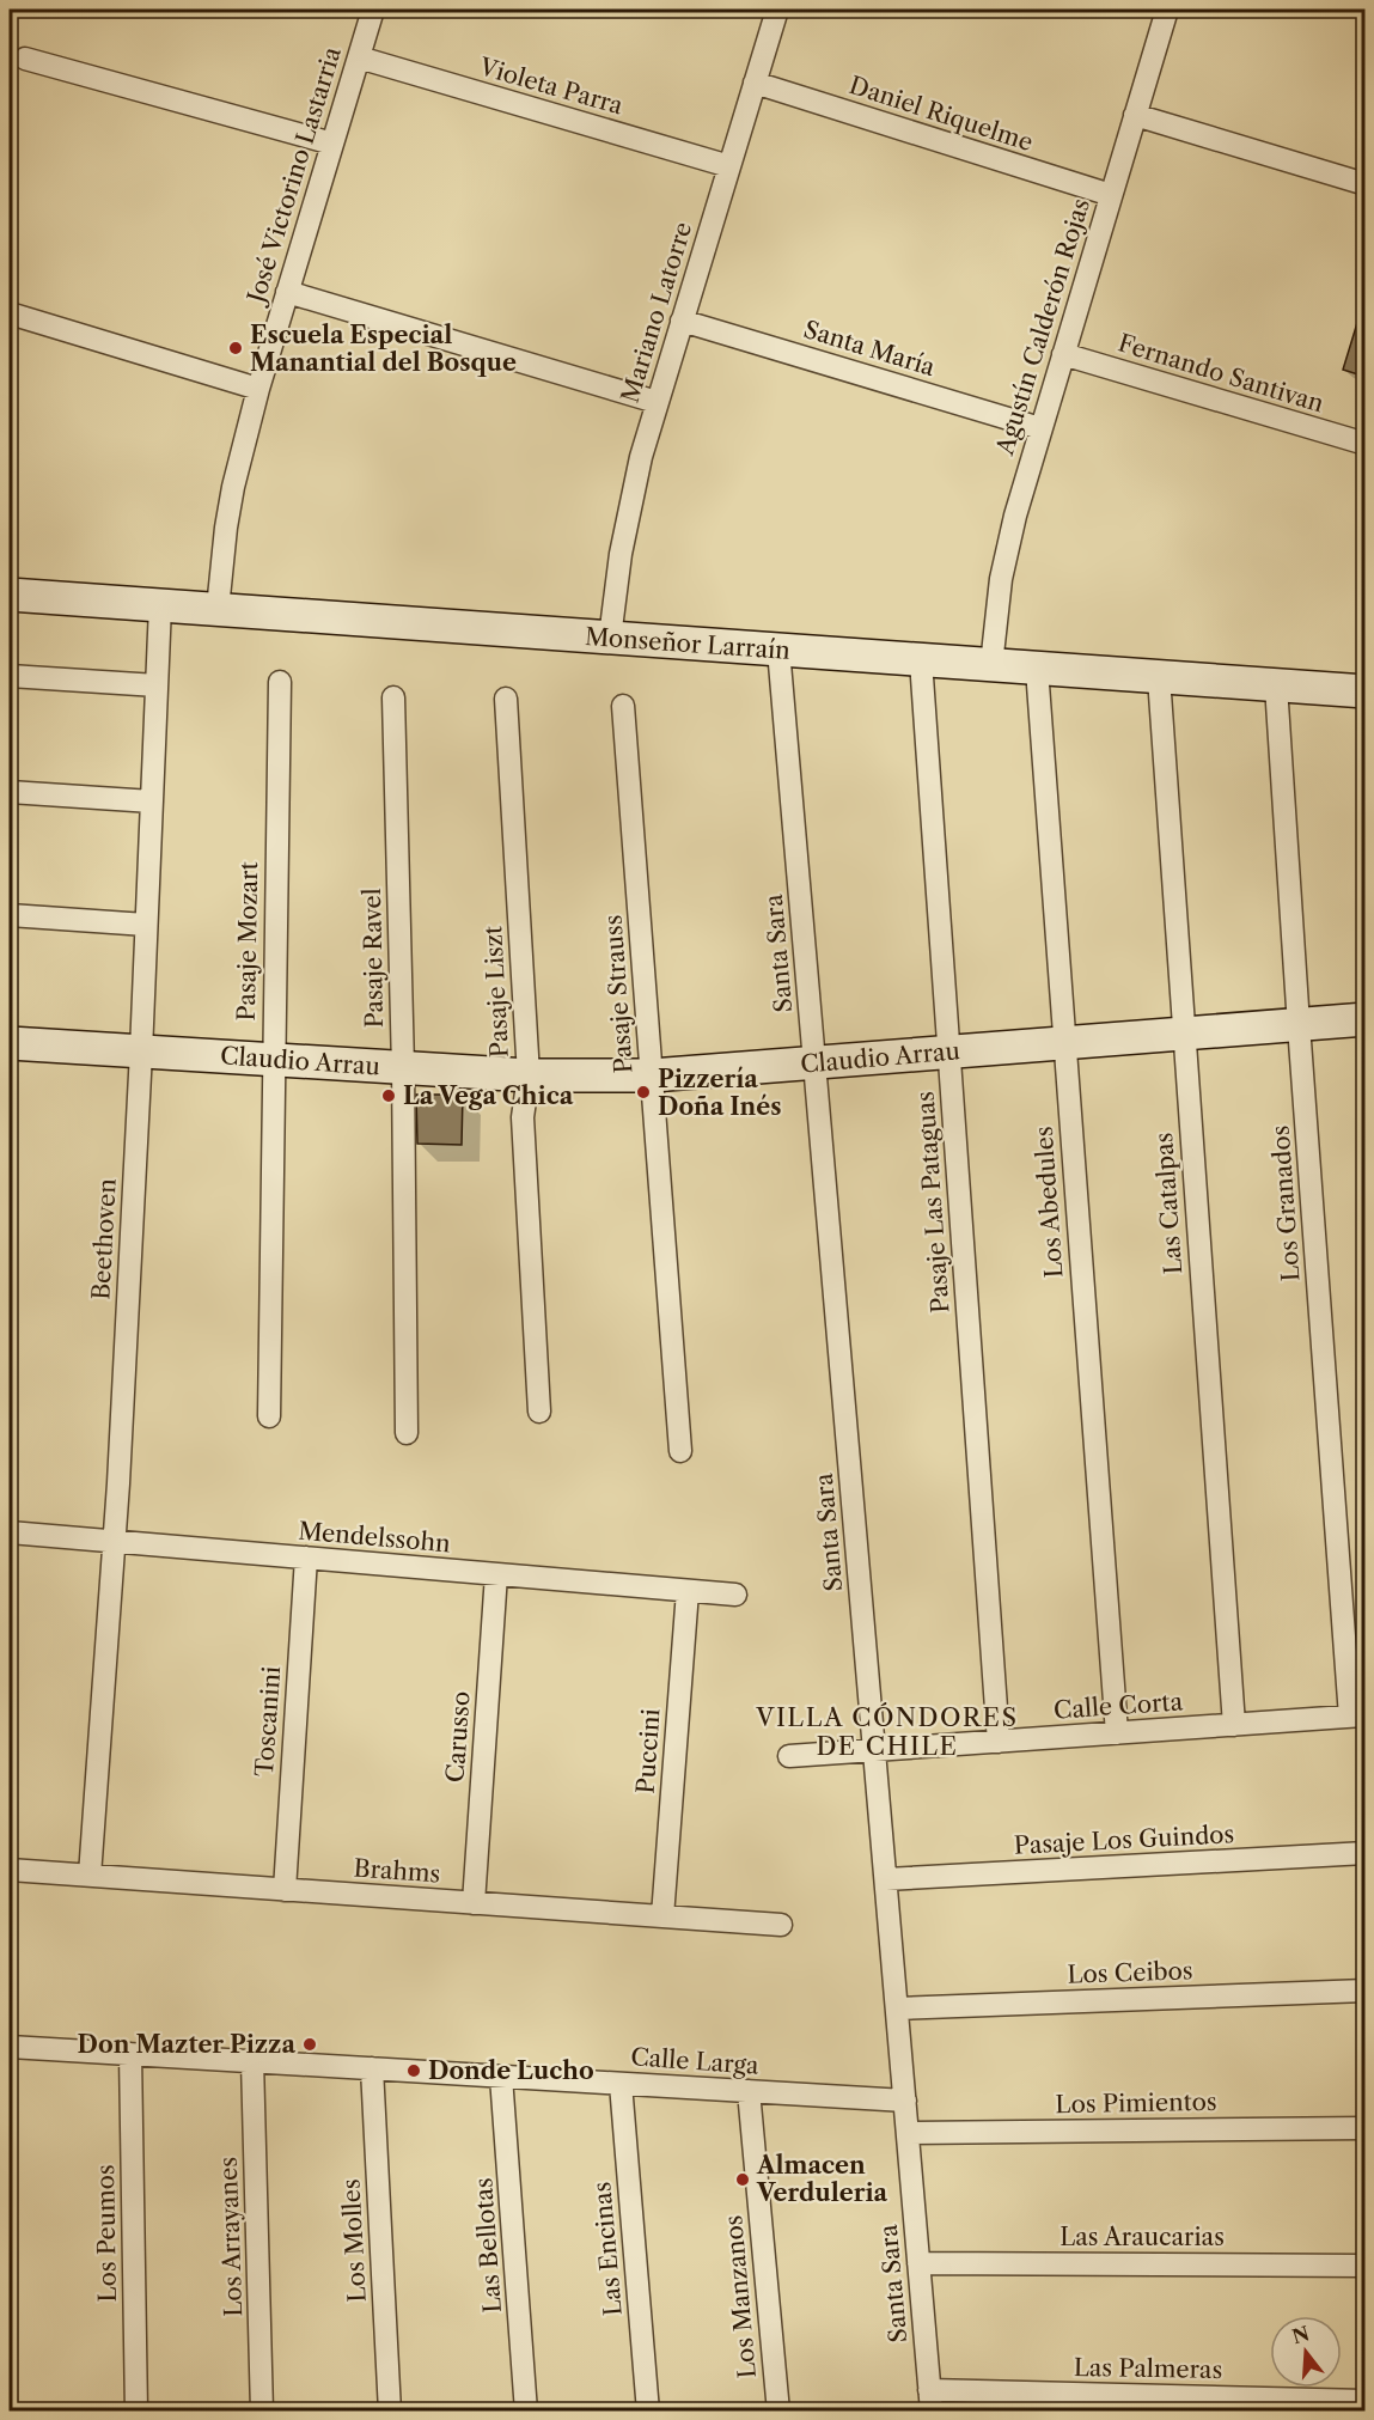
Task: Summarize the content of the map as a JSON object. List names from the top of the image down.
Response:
{
  "streets": {
    "street": [
      "Violeta Parra",
      "Daniel Riquelme",
      "José Victorino Lastarria",
      "Mariano Latorre",
      "Agustín Calderón Rojas",
      "Santa María",
      "Fernando Santivan",
      "Monseñor Larraín",
      "Pasaje Mozart",
      "Santa Sara",
      "Pasaje Ravel",
      "Pasaje Liszt",
      "Pasaje Strauss",
      "Claudio Arrau",
      "Pasaje Las Pataguas",
      "Los Abedules",
      "Las Catalpas",
      "Los Granados",
      "Beethoven",
      "Mendelssohn",
      "Calle Corta",
      "Toscanini",
      "Carusso",
      "Puccini",
      "Pasaje Los Guindos",
      "Brahms",
      "Los Ceibos",
      "Calle Larga",
      "Los Pimientos",
      "Los Peumos",
      "Los Arrayanes",
      "Las Araucarias",
      "Los Molles",
      "Las Bellotas",
      "Las Encinas",
      "Los Manzanos",
      "Las Palmeras"
    ]
  },
  "crossings": [
    ["Violeta Parra", "José Victorino Lastarria"],
    ["Violeta Parra", "Mariano Latorre"],
    ["Daniel Riquelme", "Mariano Latorre"],
    ["Daniel Riquelme", "Agustín Calderón Rojas"],
    ["José Victorino Lastarria", "Monseñor Larraín"],
    ["Mariano Latorre", "Santa María"],
    ["Mariano Latorre", "Monseñor Larraín"],
    ["Agustín Calderón Rojas", "Santa María"],
    ["Agustín Calderón Rojas", "Fernando Santivan"],
    ["Agustín Calderón Rojas", "Monseñor Larraín"],
    ["Monseñor Larraín", "Santa Sara"],
    ["Monseñor Larraín", "Pasaje Las Pataguas"],
    ["Monseñor Larraín", "Los Abedules"],
    ["Monseñor Larraín", "Las Catalpas"],
    ["Monseñor Larraín", "Los Granados"],
    ["Monseñor Larraín", "Beethoven"],
    ["Pasaje Mozart", "Claudio Arrau"],
    ["Santa Sara", "Claudio Arrau"],
    ["Santa Sara", "Calle Corta"],
    ["Santa Sara", "Pasaje Los Guindos"],
    ["Santa Sara", "Los Ceibos"],
    ["Santa Sara", "Calle Larga"],
    ["Santa Sara", "Los Pimientos"],
    ["Santa Sara", "Las Araucarias"],
    ["Santa Sara", "Las Palmeras"],
    ["Pasaje Ravel", "Claudio Arrau"],
    ["Pasaje Liszt", "Claudio Arrau"],
    ["Pasaje Strauss", "Claudio Arrau"],
    ["Claudio Arrau", "Pasaje Las Pataguas"],
    ["Claudio Arrau", "Los Abedules"],
    ["Claudio Arrau", "Las Catalpas"],
    ["Claudio Arrau", "Los Granados"],
    ["Claudio Arrau", "Beethoven"],
    ["Pasaje Las Pataguas", "Calle Corta"],
    ["Los Abedules", "Calle Corta"],
    ["Las Catalpas", "Calle Corta"],
    ["Los Granados", "Calle Corta"],
    ["Beethoven", "Mendelssohn"],
    ["Beethoven", "Brahms"],
    ["Mendelssohn", "Toscanini"],
    ["Mendelssohn", "Carusso"],
    ["Mendelssohn", "Puccini"],
    ["Toscanini", "Brahms"],
    ["Carusso", "Brahms"],
    ["Puccini", "Brahms"],
    ["Calle Larga", "Los Peumos"],
    ["Calle Larga", "Los Arrayanes"],
    ["Calle Larga", "Los Molles"],
    ["Calle Larga", "Las Bellotas"],
    ["Calle Larga", "Las Encinas"],
    ["Calle Larga", "Los Manzanos"]
  ],
  "districts": ["VILLA CÓNDORES DE CHILE"],
  "places": [
    "Escuela Especial Manantial del Bosque",
    "Pizzería Doña Inés",
    "La Vega Chica",
    "Don Mazter Pizza",
    "Donde Lucho",
    "Almacen Verduleria"
  ],
  "north": "top"
}
